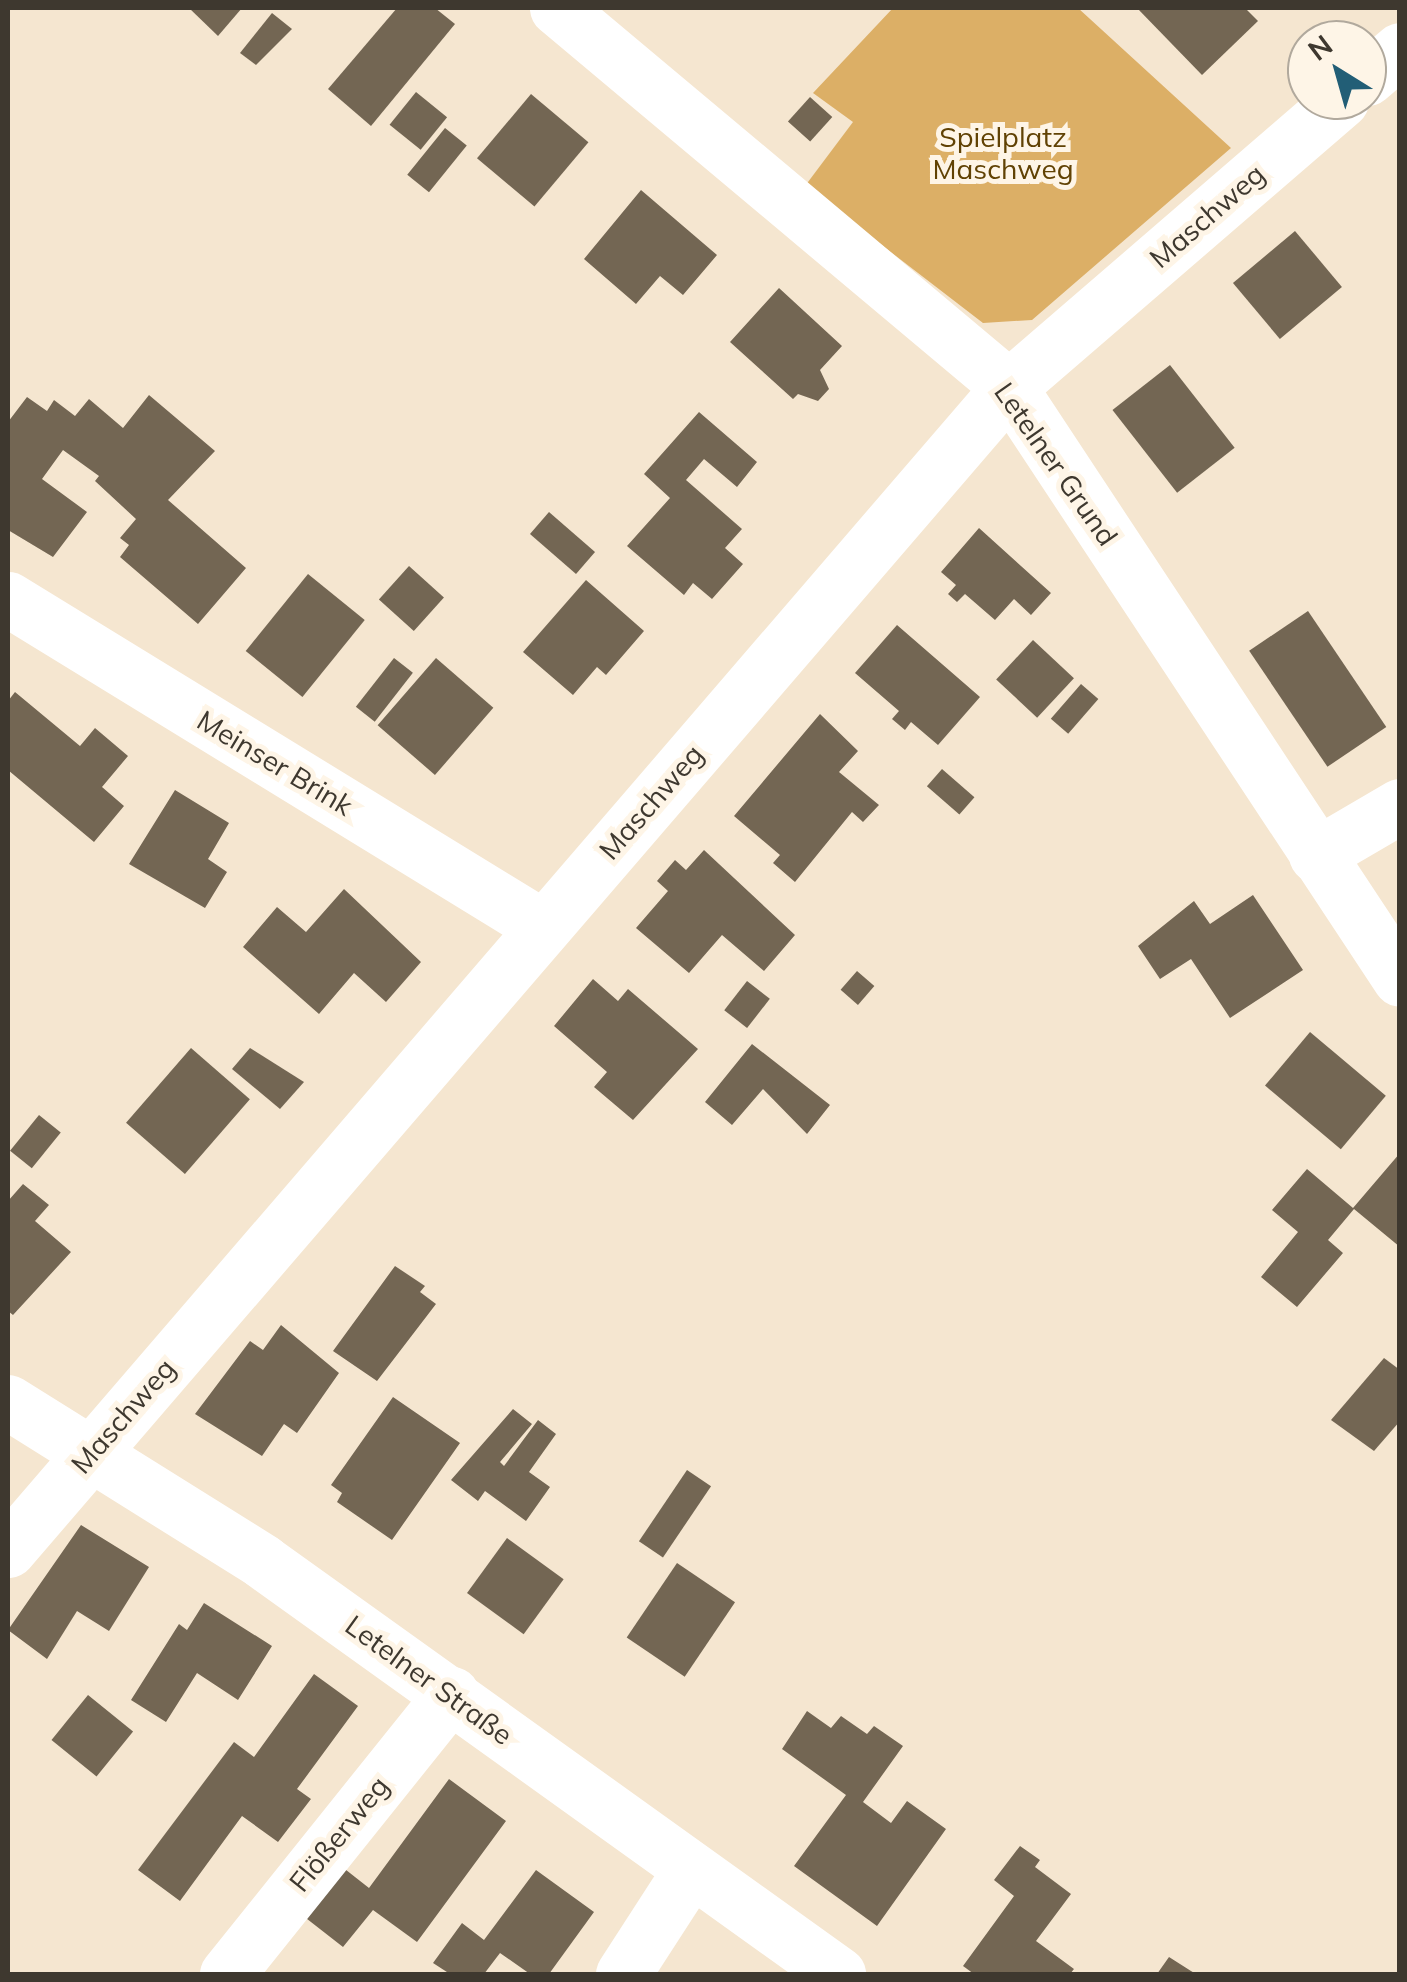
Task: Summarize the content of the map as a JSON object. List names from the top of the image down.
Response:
{
  "streets": {
    "street": [
      "Maschweg",
      "Letelner Grund",
      "Meinser Brink",
      "Letelner Straße",
      "Flößerweg"
    ]
  },
  "crossings": [
    ["Maschweg", "Letelner Grund"],
    ["Maschweg", "Meinser Brink"],
    ["Maschweg", "Letelner Straße"],
    ["Letelner Straße", "Flößerweg"]
  ],
  "parks": ["Spielplatz Maschweg"],
  "north": "top left"
}
